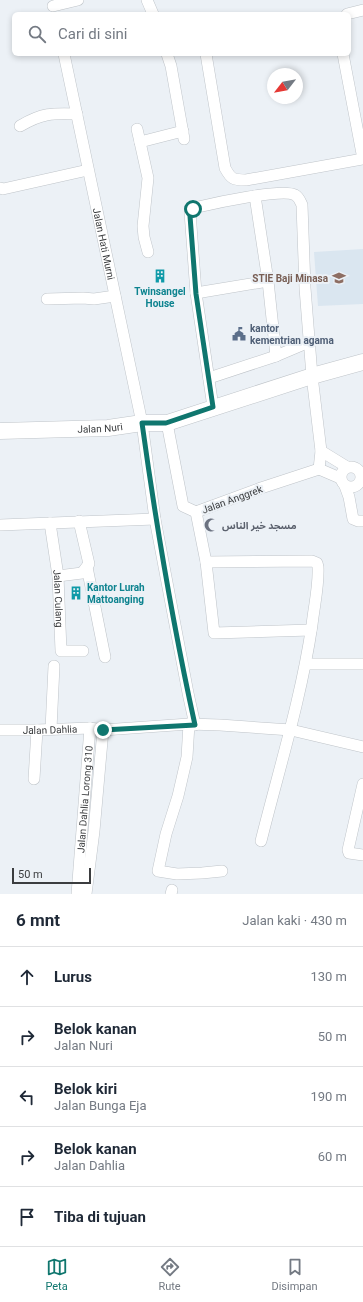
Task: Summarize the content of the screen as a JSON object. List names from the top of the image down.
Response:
{
  "streets": {
    "street": [
      "Jalan Hati Murni",
      "Jalan Nuri",
      "Jalan Anggrek",
      "Jalan Culang",
      "Jalan Dahlia",
      "Jalan Dahlia Lorong 310"
    ]
  },
  "crossings": [
    ["Jalan Hati Murni", "Jalan Nuri"],
    ["Jalan Hati Murni", "Jalan Dahlia"],
    ["Jalan Dahlia", "Jalan Dahlia Lorong 310"]
  ],
  "places": {
    "building": ["Twinsangel House", "Kantor Lurah Mattoanging"],
    "school or university": ["STIE Baji Minasa"],
    "public building": ["kantor kementrian agama"],
    "mosque": ["مسجد خير الناس"]
  },
  "scale_bar": "50 m",
  "north": "bottom left",
  "page": {
    "search": "Cari di sini",
    "scale": "50 m",
    "heading": ["6 mnt", "Jalan kaki · 430 m"],
    "list": [
      ["Lurus", "130 m"],
      ["Belok kanan", "Jalan Nuri", "50 m"],
      ["Belok kiri", "Jalan Bunga Eja", "190 m"],
      ["Belok kanan", "Jalan Dahlia", "60 m"],
      "Tiba di tujuan"
    ],
    "nav": ["Peta", "Rute", "Disimpan"]
  }
}
